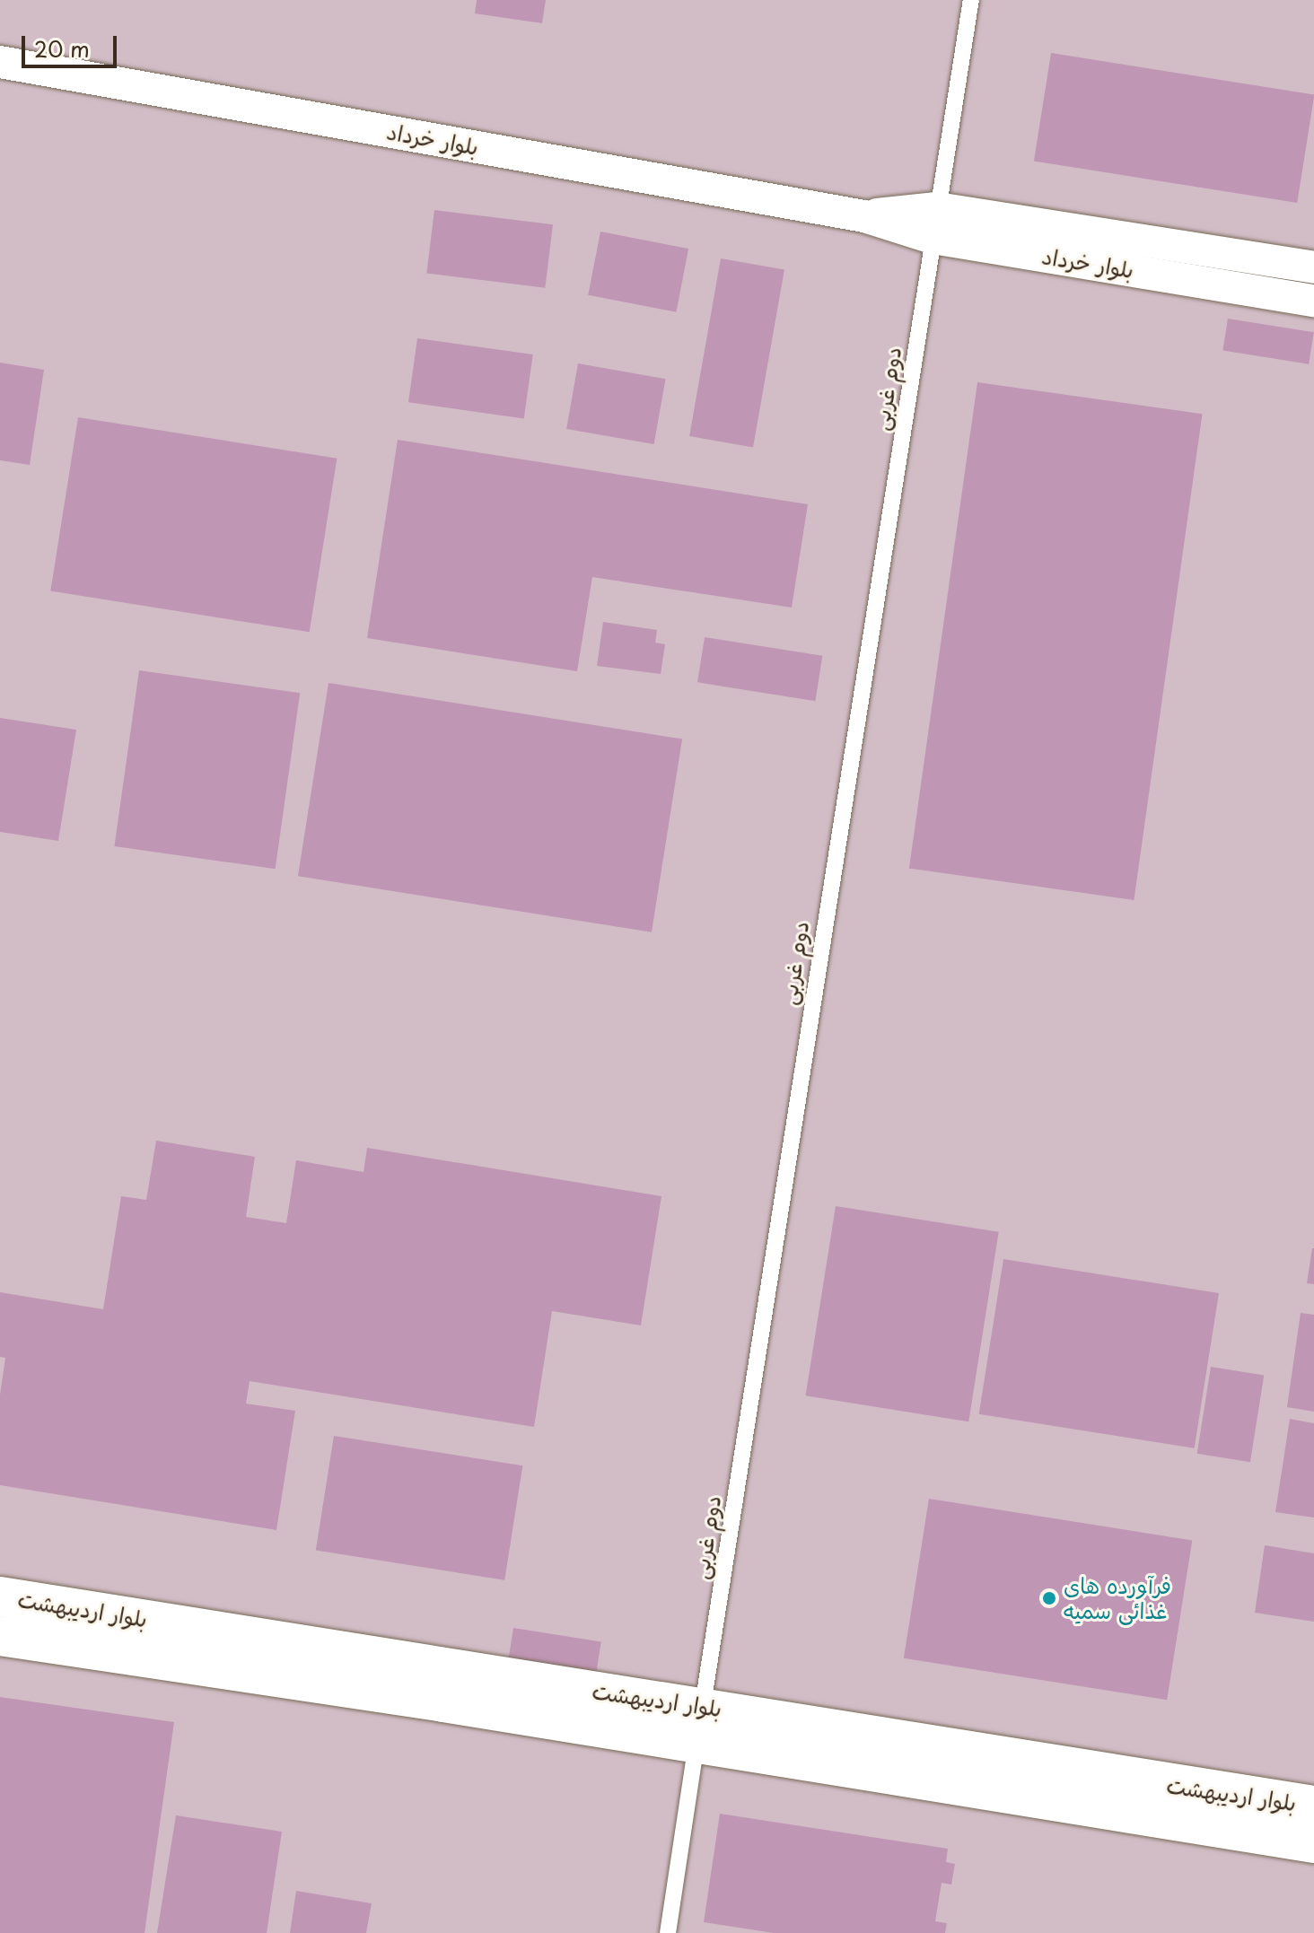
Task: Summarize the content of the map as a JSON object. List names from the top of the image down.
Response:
{
  "streets": {
    "street": ["بلوار خرداد", "بلوار اردیبهشت"],
    "lane": ["دوم غربی"]
  },
  "crossings": [
    ["بلوار خرداد", "دوم غربی"],
    ["دوم غربی", "بلوار اردیبهشت"]
  ],
  "places": ["فرآورده های غذائی سمیه"],
  "scale_bar": "20 m"
}
